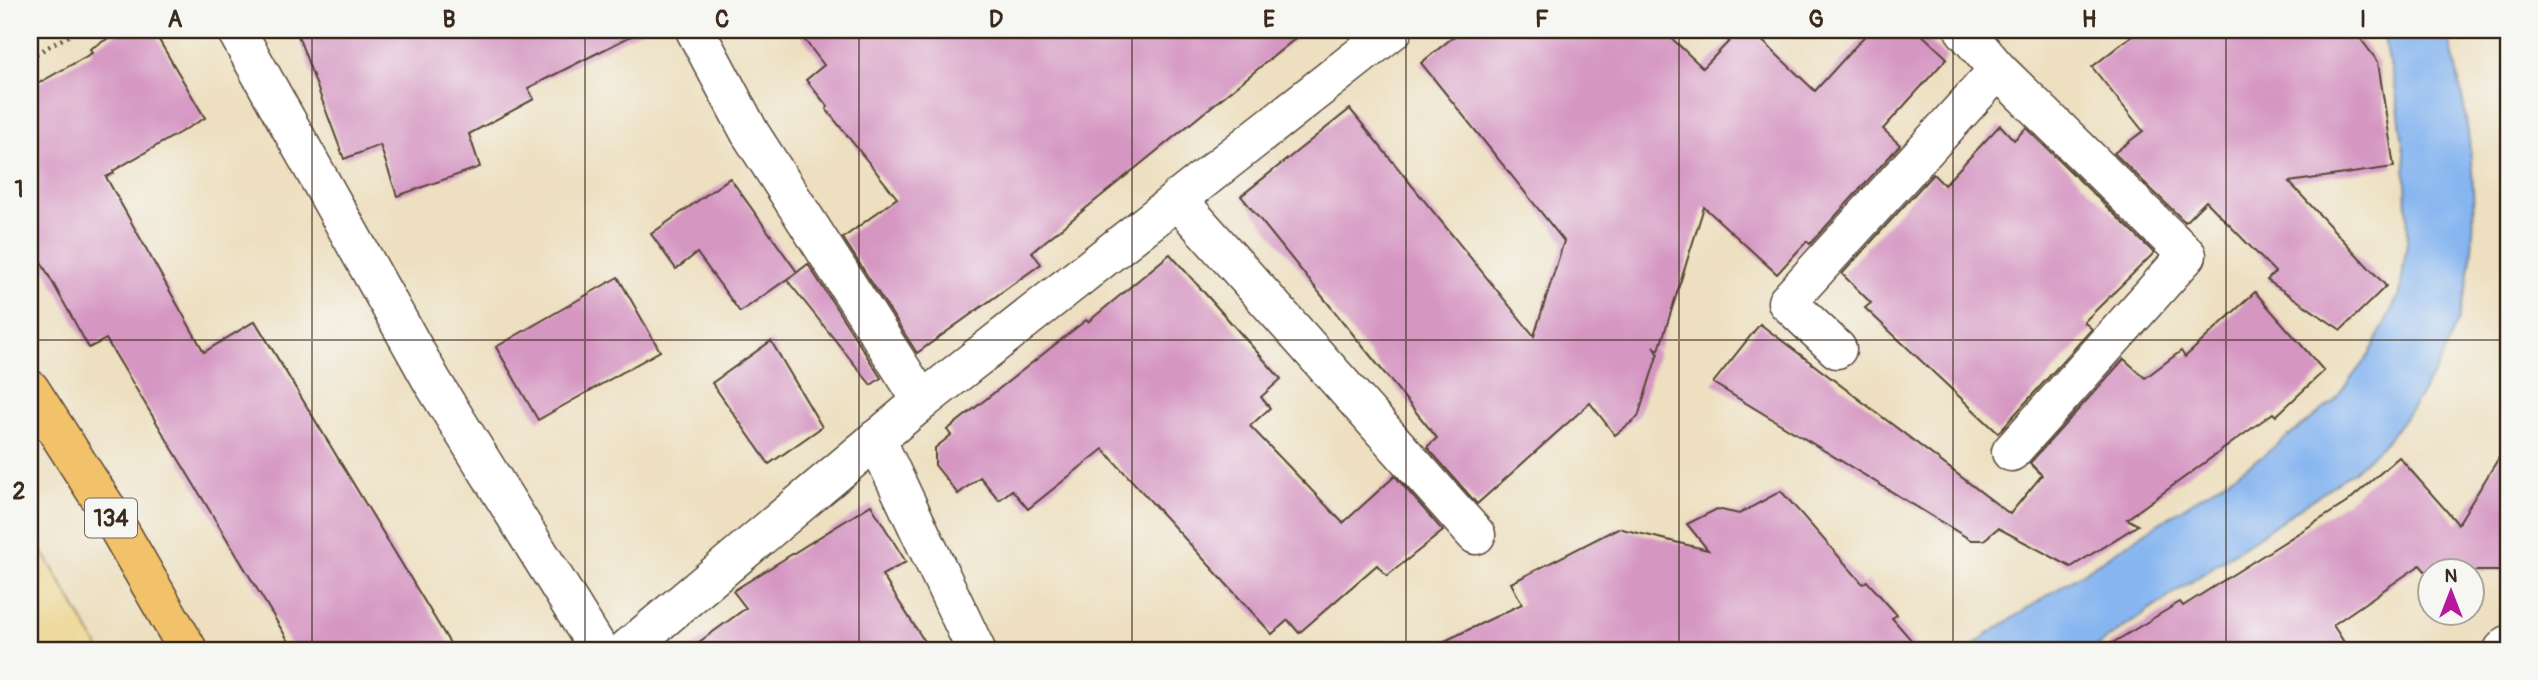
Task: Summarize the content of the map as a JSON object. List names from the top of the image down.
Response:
{
  "streets": {
    "highway": ["134"]
  },
  "north": "top",
  "grid": {
    "columns": [
      "A",
      "B",
      "C",
      "D",
      "E",
      "F",
      "G",
      "H",
      "I"
    ],
    "rows": ["1", "2"]
  }
}
